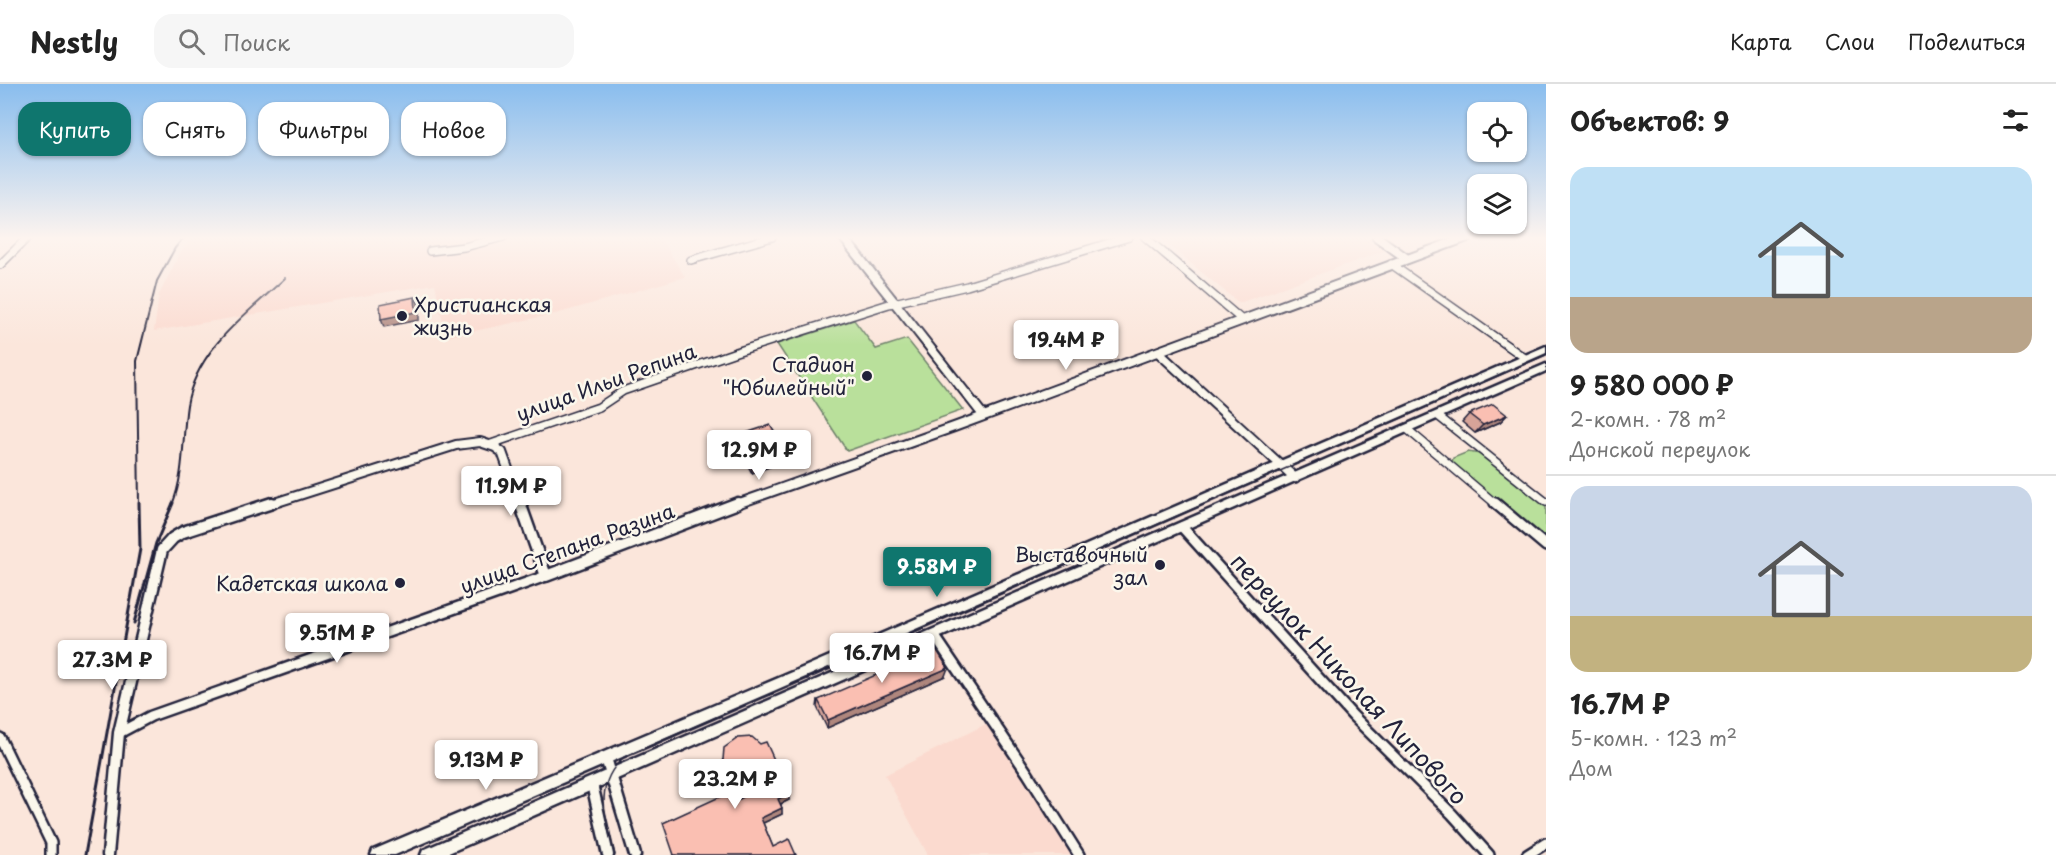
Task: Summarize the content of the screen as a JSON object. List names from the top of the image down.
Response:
{
  "streets": {
    "street": ["улица Ильи Репина", "улица Степана Разина", "переулок Николая Липового"]
  },
  "crossings": [
    ["улица Ильи Репина", "улица Степана Разина"]
  ],
  "places": [
    "Христианская жизнь",
    "Стадион \"Юбилейный\"",
    "Выставочный зал",
    "Кадетская школа"
  ],
  "page": {
    "header": "Nestly",
    "search": "Поиск",
    "nav": ["Карта", "Слои", "Поделиться"],
    "heading": "Объектов: 9",
    "chip": [
      "Купить",
      "Снять",
      "Фильтры",
      "Новое"
    ],
    "list": [
      {
        "name": "9 580 000 ₽",
        "note": "2-комн. · 78 m² · Донской переулок"
      },
      {
        "name": "16.7M ₽",
        "note": "5-комн. · 123 m² · Дом"
      }
    ],
    "price": [
      "19.4M ₽",
      "12.9M ₽",
      "11.9M ₽",
      "9.58M ₽",
      "9.51M ₽",
      "16.7M ₽",
      "27.3M ₽",
      "9.13M ₽",
      "23.2M ₽"
    ]
  }
}
